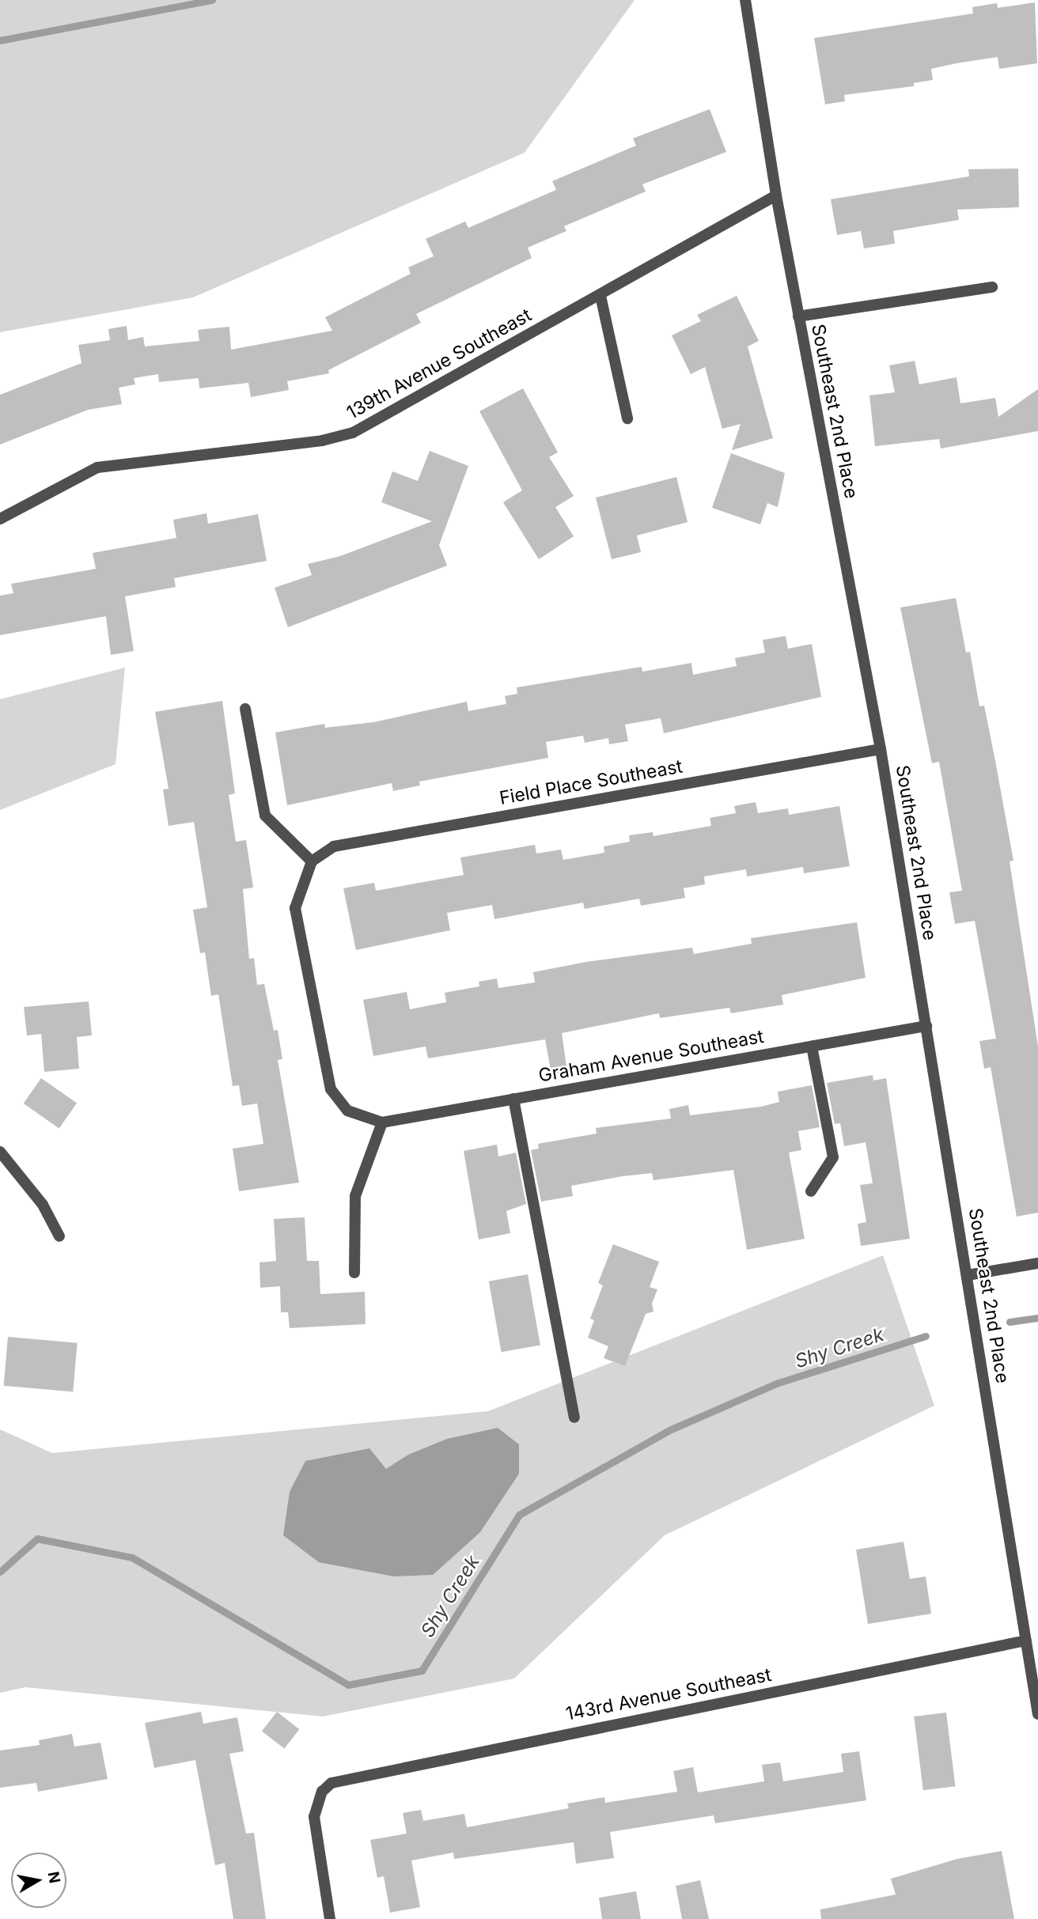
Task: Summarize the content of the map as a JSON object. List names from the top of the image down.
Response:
{
  "streets": {
    "street": [
      "139th Avenue Southeast",
      "Southeast 2nd Place",
      "Field Place Southeast",
      "Graham Avenue Southeast",
      "143rd Avenue Southeast"
    ]
  },
  "crossings": [
    ["139th Avenue Southeast", "Southeast 2nd Place"],
    ["Southeast 2nd Place", "Field Place Southeast"],
    ["Southeast 2nd Place", "Graham Avenue Southeast"],
    ["Southeast 2nd Place", "143rd Avenue Southeast"]
  ],
  "water": ["Shy Creek"],
  "north": "right"
}
